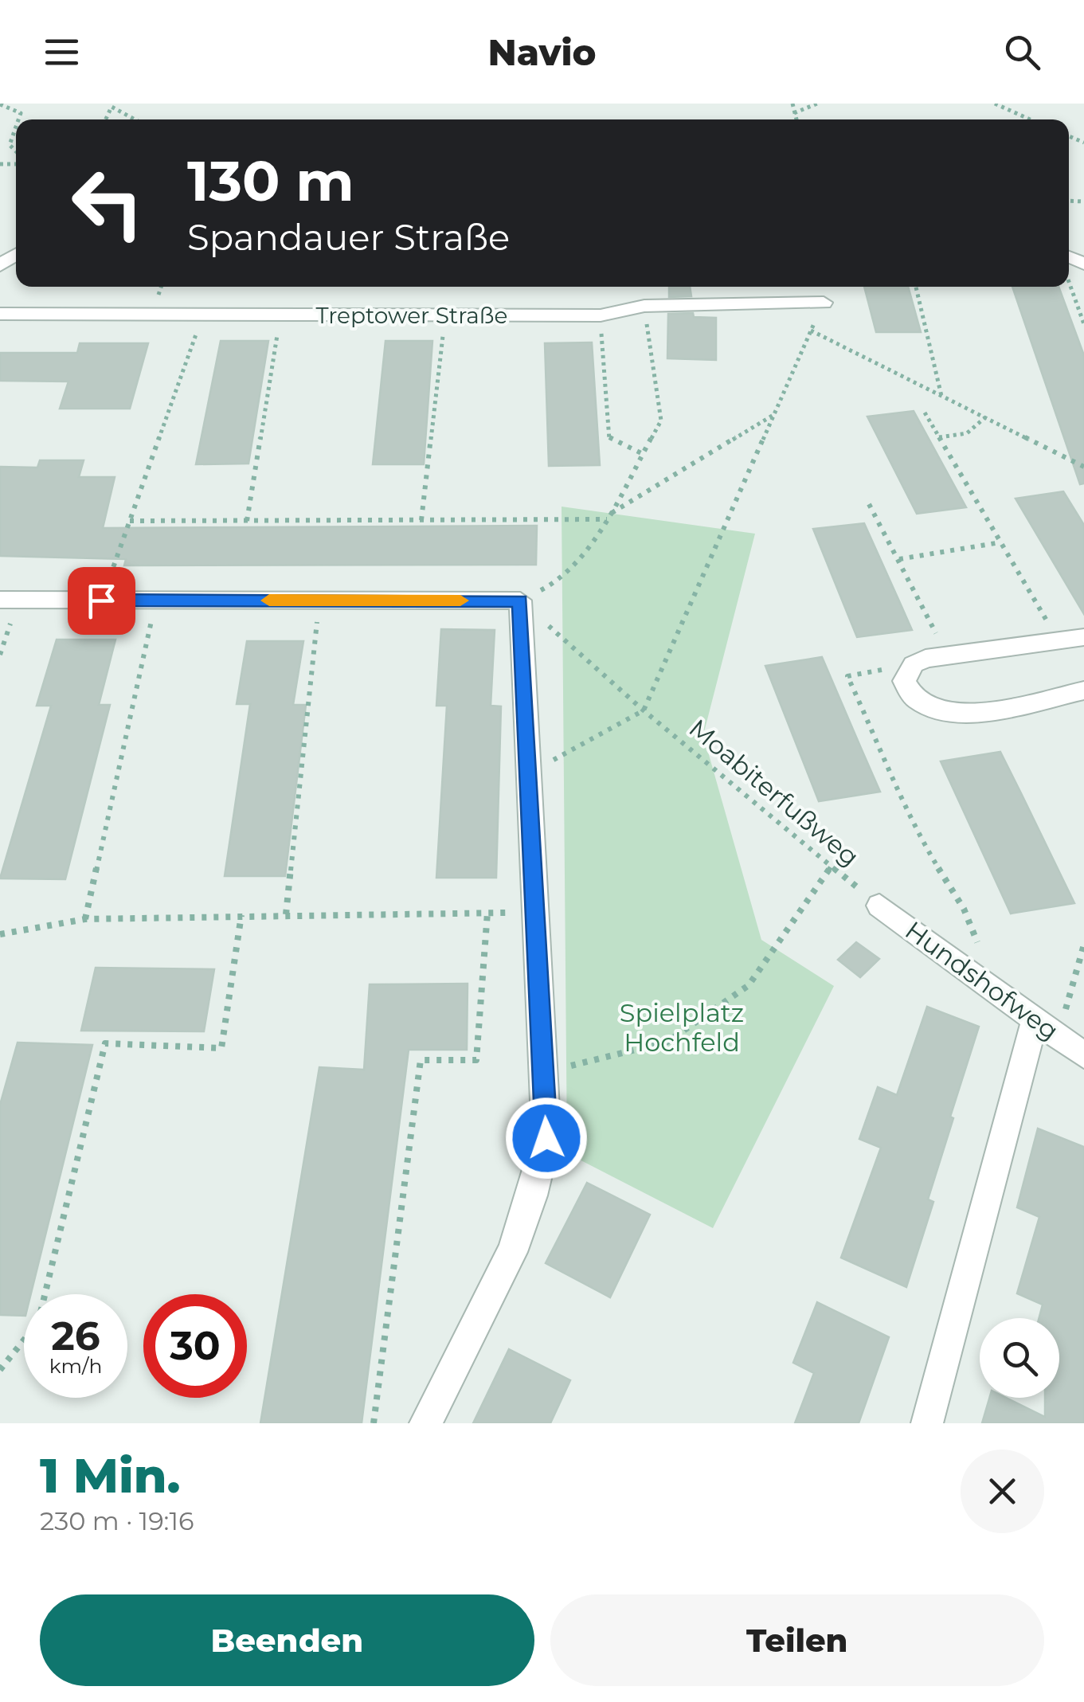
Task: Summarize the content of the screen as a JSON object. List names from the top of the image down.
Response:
{
  "streets": {
    "street": ["Treptower Straße", "Hundshofweg"],
    "path": ["Moabiterfußweg"]
  },
  "crossings": [
    ["Moabiterfußweg", "Hundshofweg"]
  ],
  "parks": ["Spielplatz Hochfeld"],
  "page": {
    "header": "Navio",
    "turn": ["130 m", "Spandauer Straße"],
    "speed": "26 km/h",
    "limit": "30",
    "heading": ["1 Min.", "230 m · 19:16"],
    "buttons": ["Beenden", "Teilen"]
  }
}
